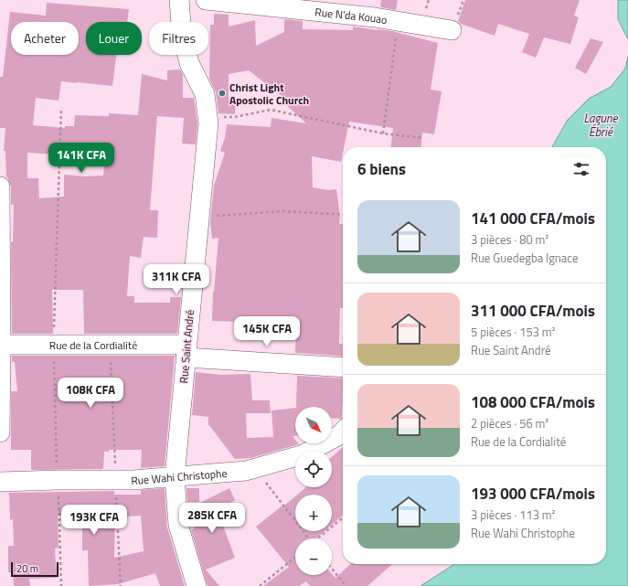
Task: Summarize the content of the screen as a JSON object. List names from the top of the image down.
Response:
{
  "streets": {
    "street": [
      "Rue N'da Kouao",
      "Rue de la Cordialité",
      "Rue Saint André",
      "Rue Wahi Christophe"
    ]
  },
  "crossings": [
    ["Rue de la Cordialité", "Rue Saint André"],
    ["Rue Saint André", "Rue Wahi Christophe"]
  ],
  "water": ["Lagune Ébrié"],
  "places": ["Christ Light Apostolic Church"],
  "scale_bar": "20 m",
  "north": "bottom right",
  "page": {
    "chip": ["Acheter", "Louer", "Filtres"],
    "price": [
      "141K CFA",
      "311K CFA",
      "145K CFA",
      "108K CFA",
      "285K CFA",
      "193K CFA"
    ],
    "heading": "6 biens",
    "list": [
      {
        "name": "141 000 CFA/mois",
        "note": "3 pièces · 80 m² · Rue Guedegba Ignace"
      },
      {
        "name": "311 000 CFA/mois",
        "note": "5 pièces · 153 m² · Rue Saint André"
      },
      {
        "name": "108 000 CFA/mois",
        "note": "2 pièces · 56 m² · Rue de la Cordialité"
      },
      {
        "name": "193 000 CFA/mois",
        "note": "3 pièces · 113 m² · Rue Wahi Christophe"
      }
    ],
    "map_buttons": ["+", "−"],
    "scale": "20 m"
  }
}
